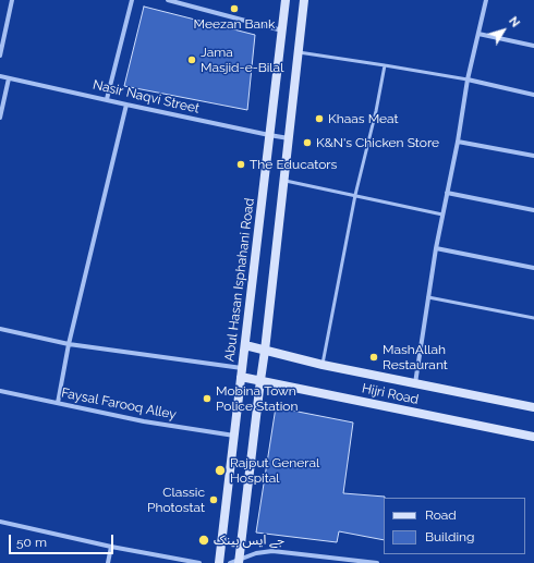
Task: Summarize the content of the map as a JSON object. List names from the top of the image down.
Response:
{
  "streets": {
    "main road": ["Abul Hasan Isphahani Road", "Hijri Road"],
    "street": ["Nasir Naqvi Street", "Faysal Farooq Alley"]
  },
  "crossings": [
    ["Nasir Naqvi Street", "Abul Hasan Isphahani Road"],
    ["Abul Hasan Isphahani Road", "Hijri Road"],
    ["Abul Hasan Isphahani Road", "Faysal Farooq Alley"]
  ],
  "places": [
    "Meezan Bank",
    "Jama Masjid-e-Bilal",
    "Khaas Meat",
    "K&N's Chicken Store",
    "The Educators",
    "MashAllah Restaurant",
    "Mobina Town Police Station",
    "Rajput General Hospital",
    "Classic Photostat",
    "جے ایس بینک"
  ],
  "legend": ["Road", "Building"],
  "scale_bar": "50 m",
  "north": "top right"
}
